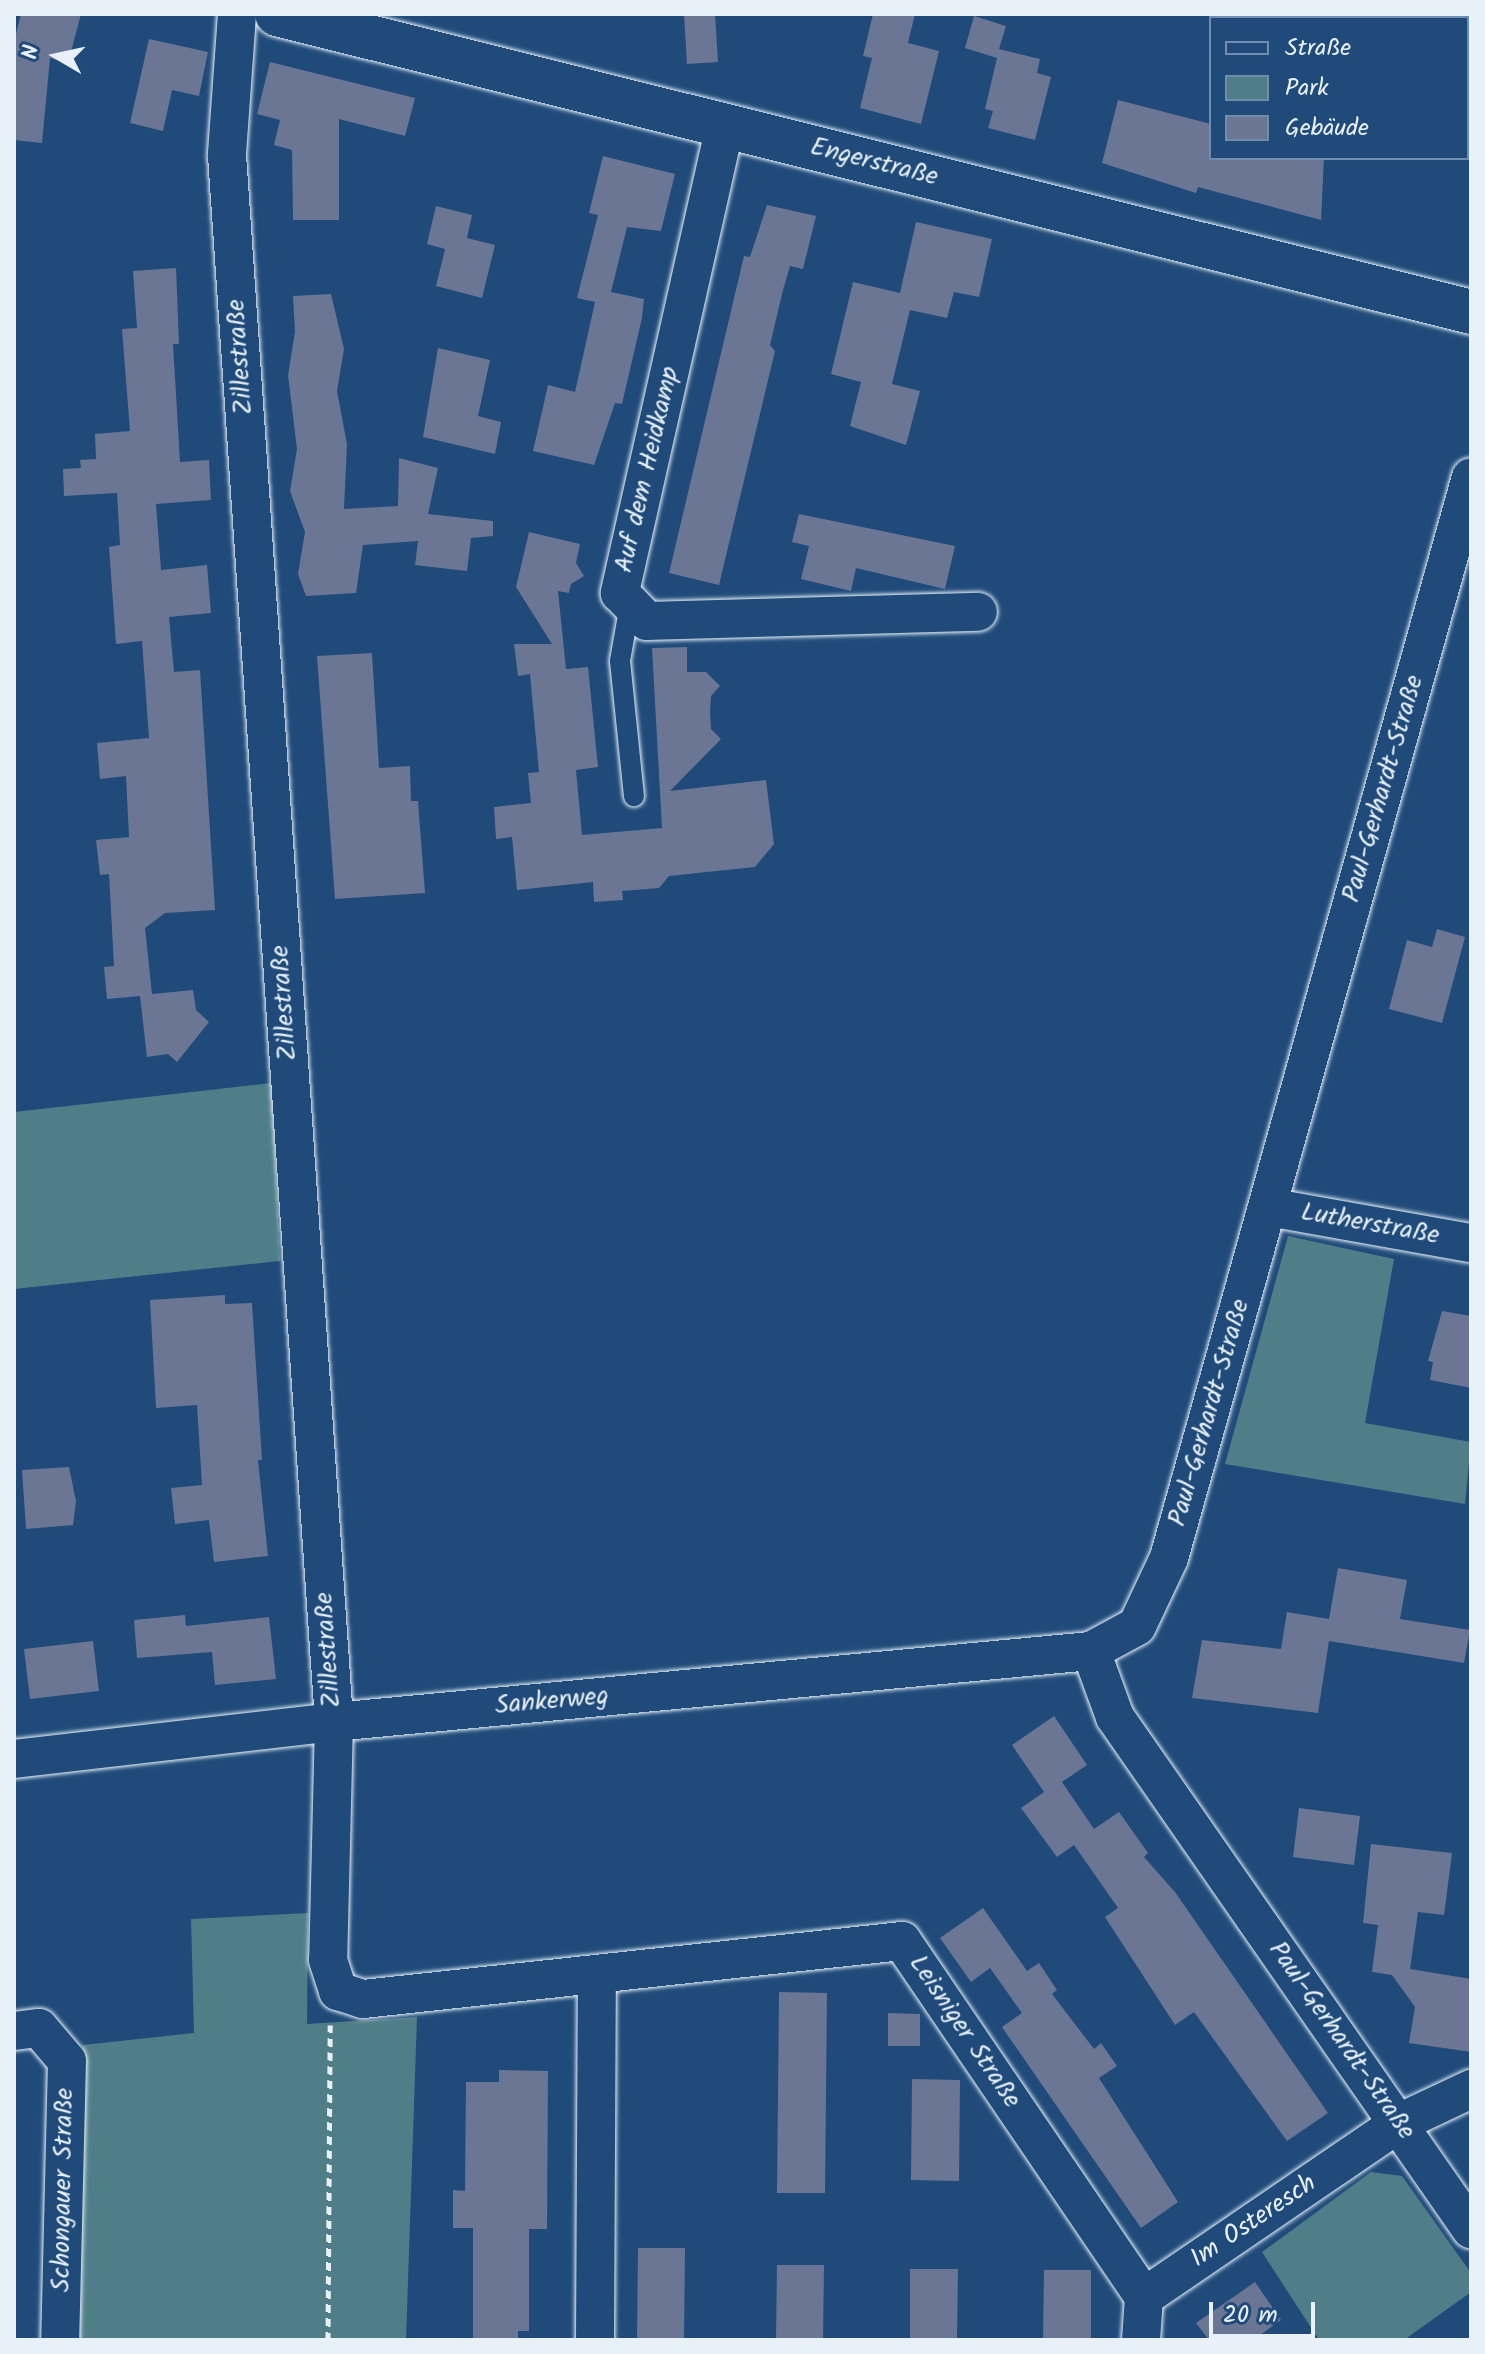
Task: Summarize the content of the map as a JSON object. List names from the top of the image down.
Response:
{
  "streets": {
    "main road": ["Engerstraße"],
    "street": [
      "Zillestraße",
      "Auf dem Heidkamp",
      "Paul-Gerhardt-Straße",
      "Lutherstraße",
      "Sankerweg",
      "Leisniger Straße",
      "Schongauer Straße",
      "Im Osteresch"
    ]
  },
  "crossings": [
    ["Engerstraße", "Auf dem Heidkamp"],
    ["Zillestraße", "Sankerweg"],
    ["Zillestraße", "Leisniger Straße"],
    ["Paul-Gerhardt-Straße", "Lutherstraße"],
    ["Paul-Gerhardt-Straße", "Sankerweg"],
    ["Paul-Gerhardt-Straße", "Im Osteresch"],
    ["Leisniger Straße", "Im Osteresch"]
  ],
  "legend": ["Straße", "Park", "Gebäude"],
  "scale_bar": "20 m",
  "north": "left"
}
